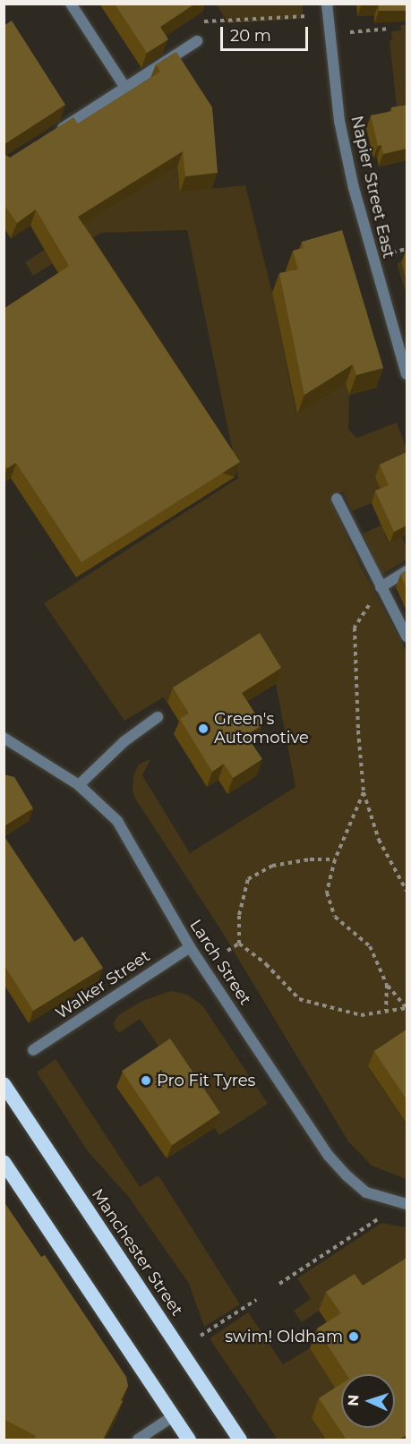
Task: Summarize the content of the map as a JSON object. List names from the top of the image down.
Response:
{
  "streets": {
    "highway": ["Manchester Street"],
    "street": ["Napier Street East", "Larch Street", "Walker Street"]
  },
  "crossings": [
    ["Larch Street", "Walker Street"]
  ],
  "places": ["Green's Automotive", "Pro Fit Tyres", "swim! Oldham"],
  "scale_bar": "20 m",
  "north": "left"
}
